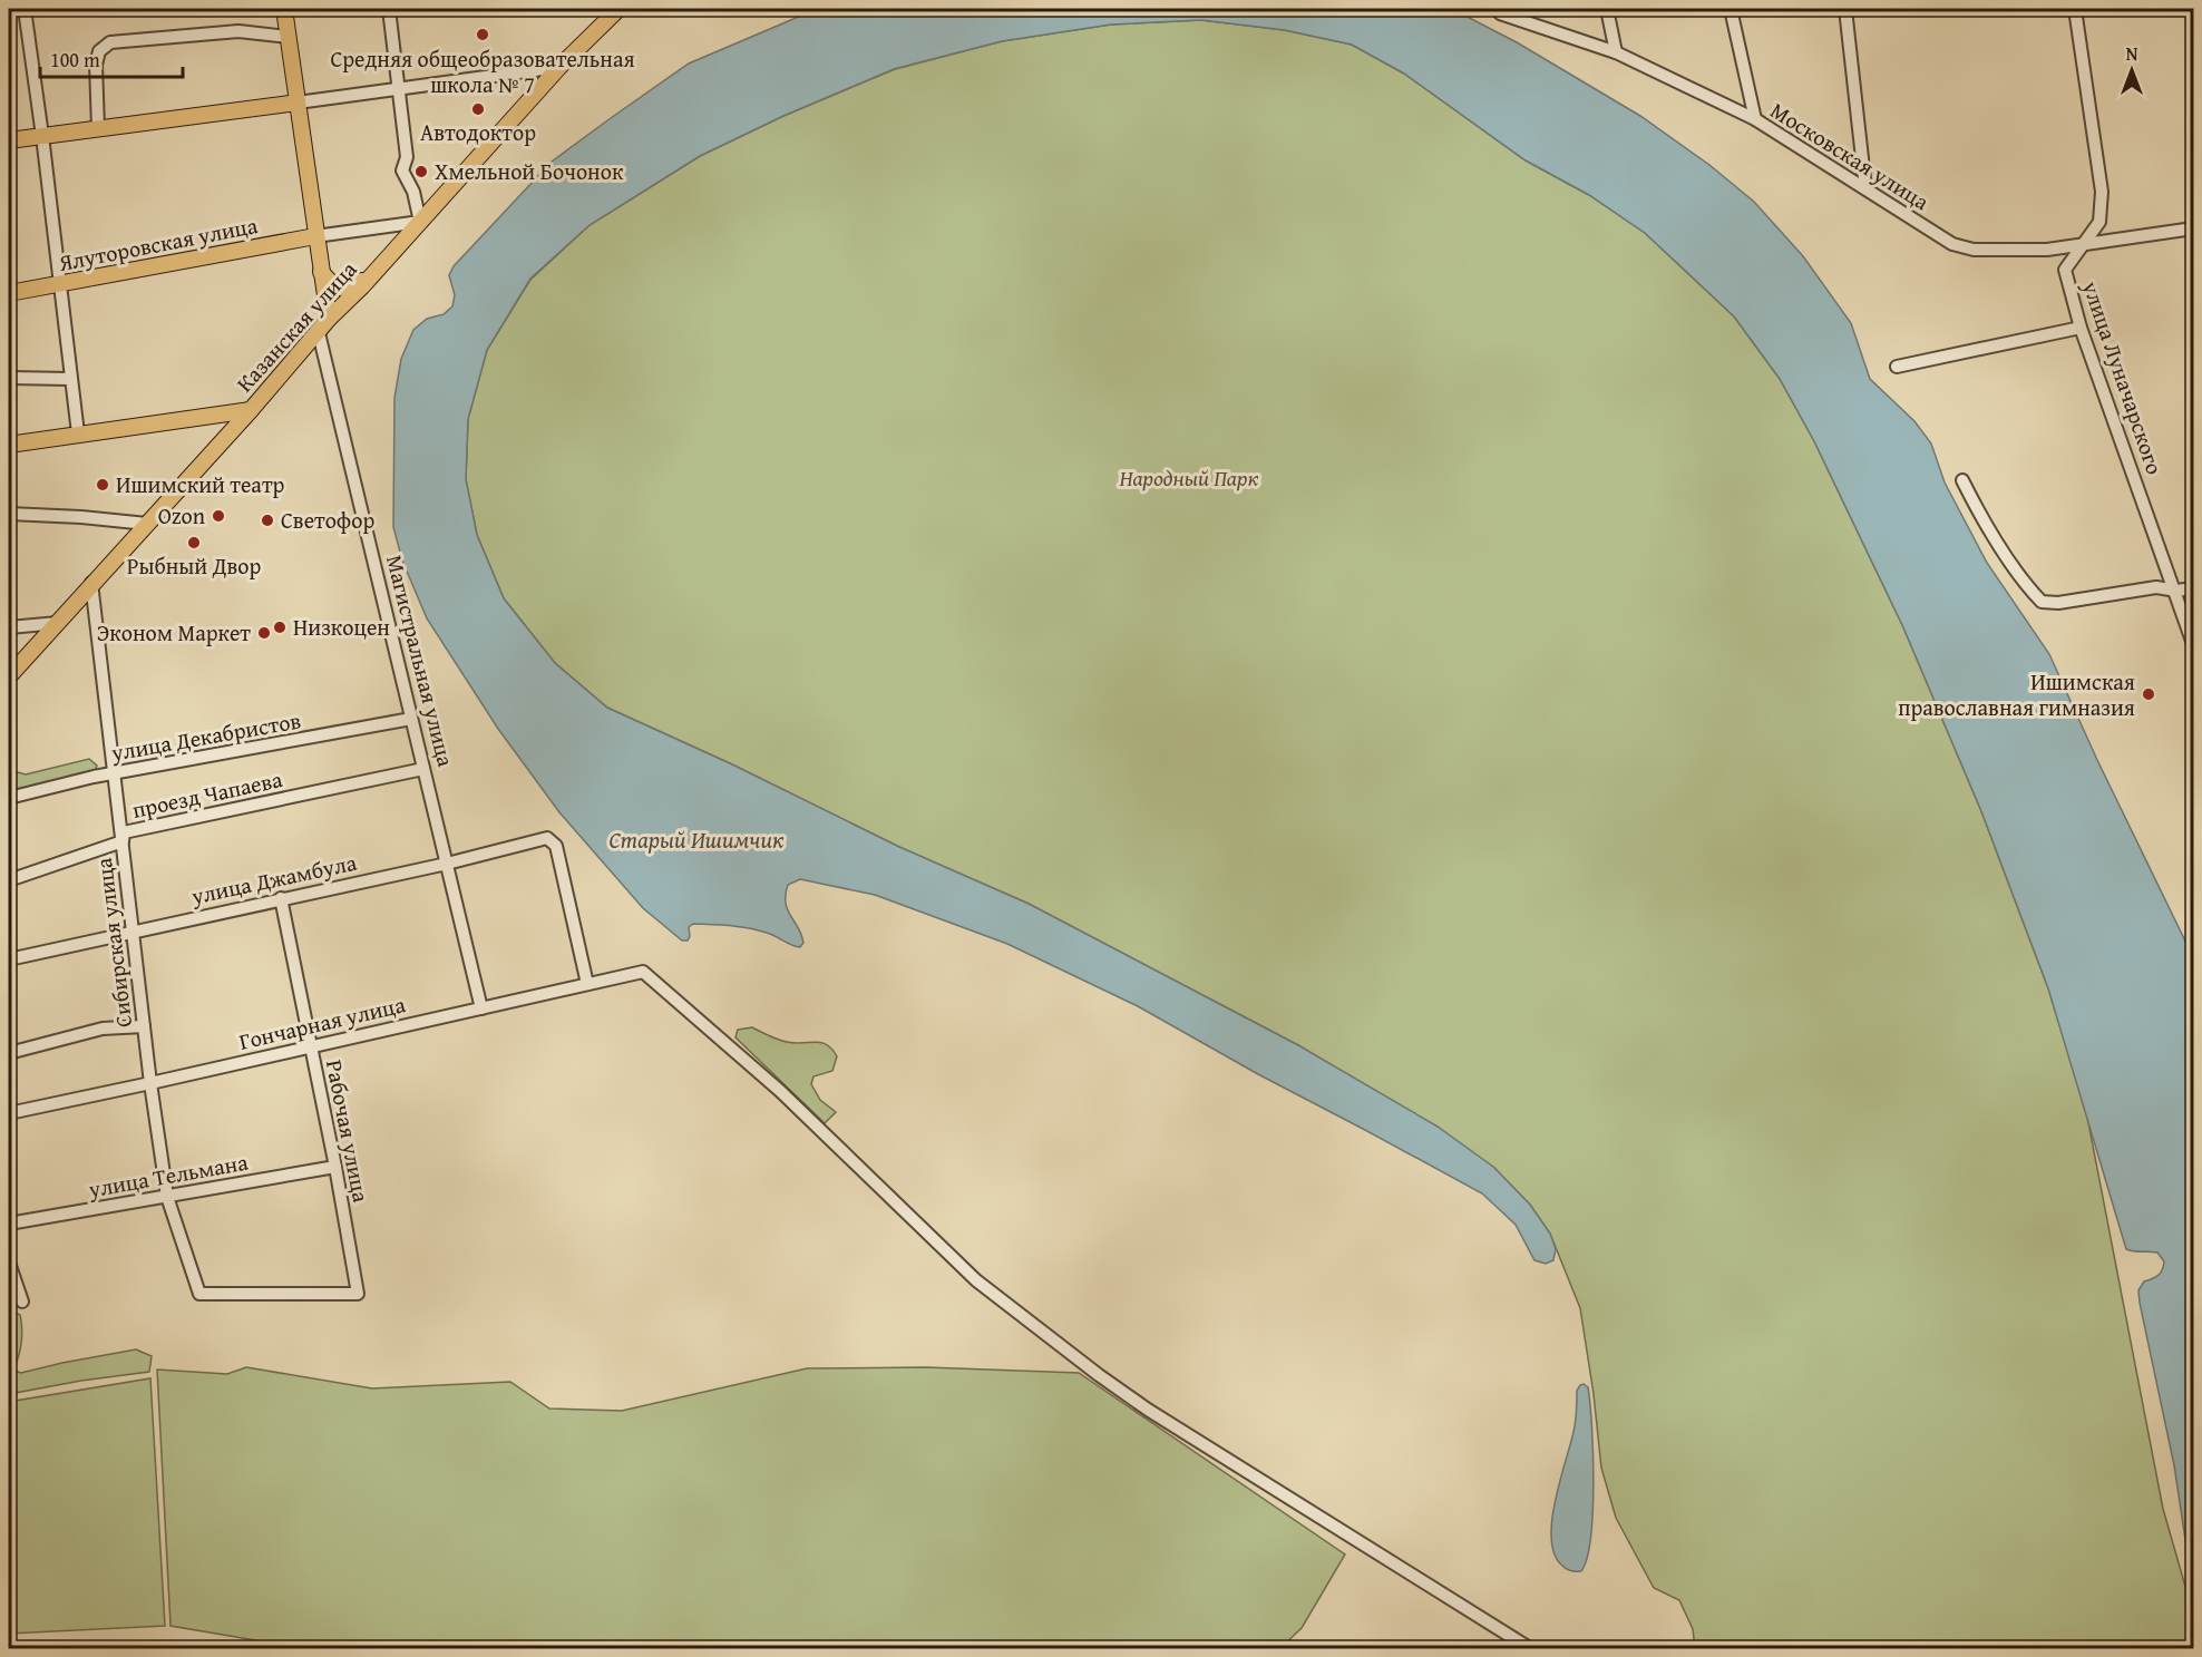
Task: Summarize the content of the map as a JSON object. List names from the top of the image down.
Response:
{
  "streets": {
    "main road": ["Ялуторовская улица", "Казанская улица", "Магистральная улица"],
    "street": [
      "Московская улица",
      "улица Луначарского",
      "улица Декабристов",
      "проезд Чапаева",
      "улица Джамбула",
      "Сибирская улица",
      "Гончарная улица",
      "Рабочая улица",
      "улица Тельмана"
    ]
  },
  "crossings": [
    ["Московская улица", "улица Луначарского"],
    ["Ялуторовская улица", "Магистральная улица"],
    ["Казанская улица", "Магистральная улица"],
    ["Казанская улица", "Сибирская улица"],
    ["Магистральная улица", "улица Декабристов"],
    ["Магистральная улица", "проезд Чапаева"],
    ["Магистральная улица", "улица Джамбула"],
    ["Магистральная улица", "Гончарная улица"],
    ["улица Декабристов", "Сибирская улица"],
    ["проезд Чапаева", "Сибирская улица"],
    ["улица Джамбула", "Сибирская улица"],
    ["улица Джамбула", "Гончарная улица"],
    ["улица Джамбула", "Рабочая улица"],
    ["Сибирская улица", "Гончарная улица"],
    ["Сибирская улица", "Рабочая улица"],
    ["Сибирская улица", "улица Тельмана"],
    ["Гончарная улица", "Рабочая улица"],
    ["Рабочая улица", "улица Тельмана"]
  ],
  "water": ["Старый Ишимчик"],
  "parks": ["Народный Парк"],
  "places": [
    "Средняя общеобразовательная школа № 7",
    "Автодоктор",
    "Хмельной Бочонок",
    "Ишимский театр",
    "Ozon",
    "Светофор",
    "Рыбный Двор",
    "Низкоцен",
    "Эконом Маркет",
    "Ишимская православная гимназия"
  ],
  "scale_bar": "100 m",
  "north": "top"
}
